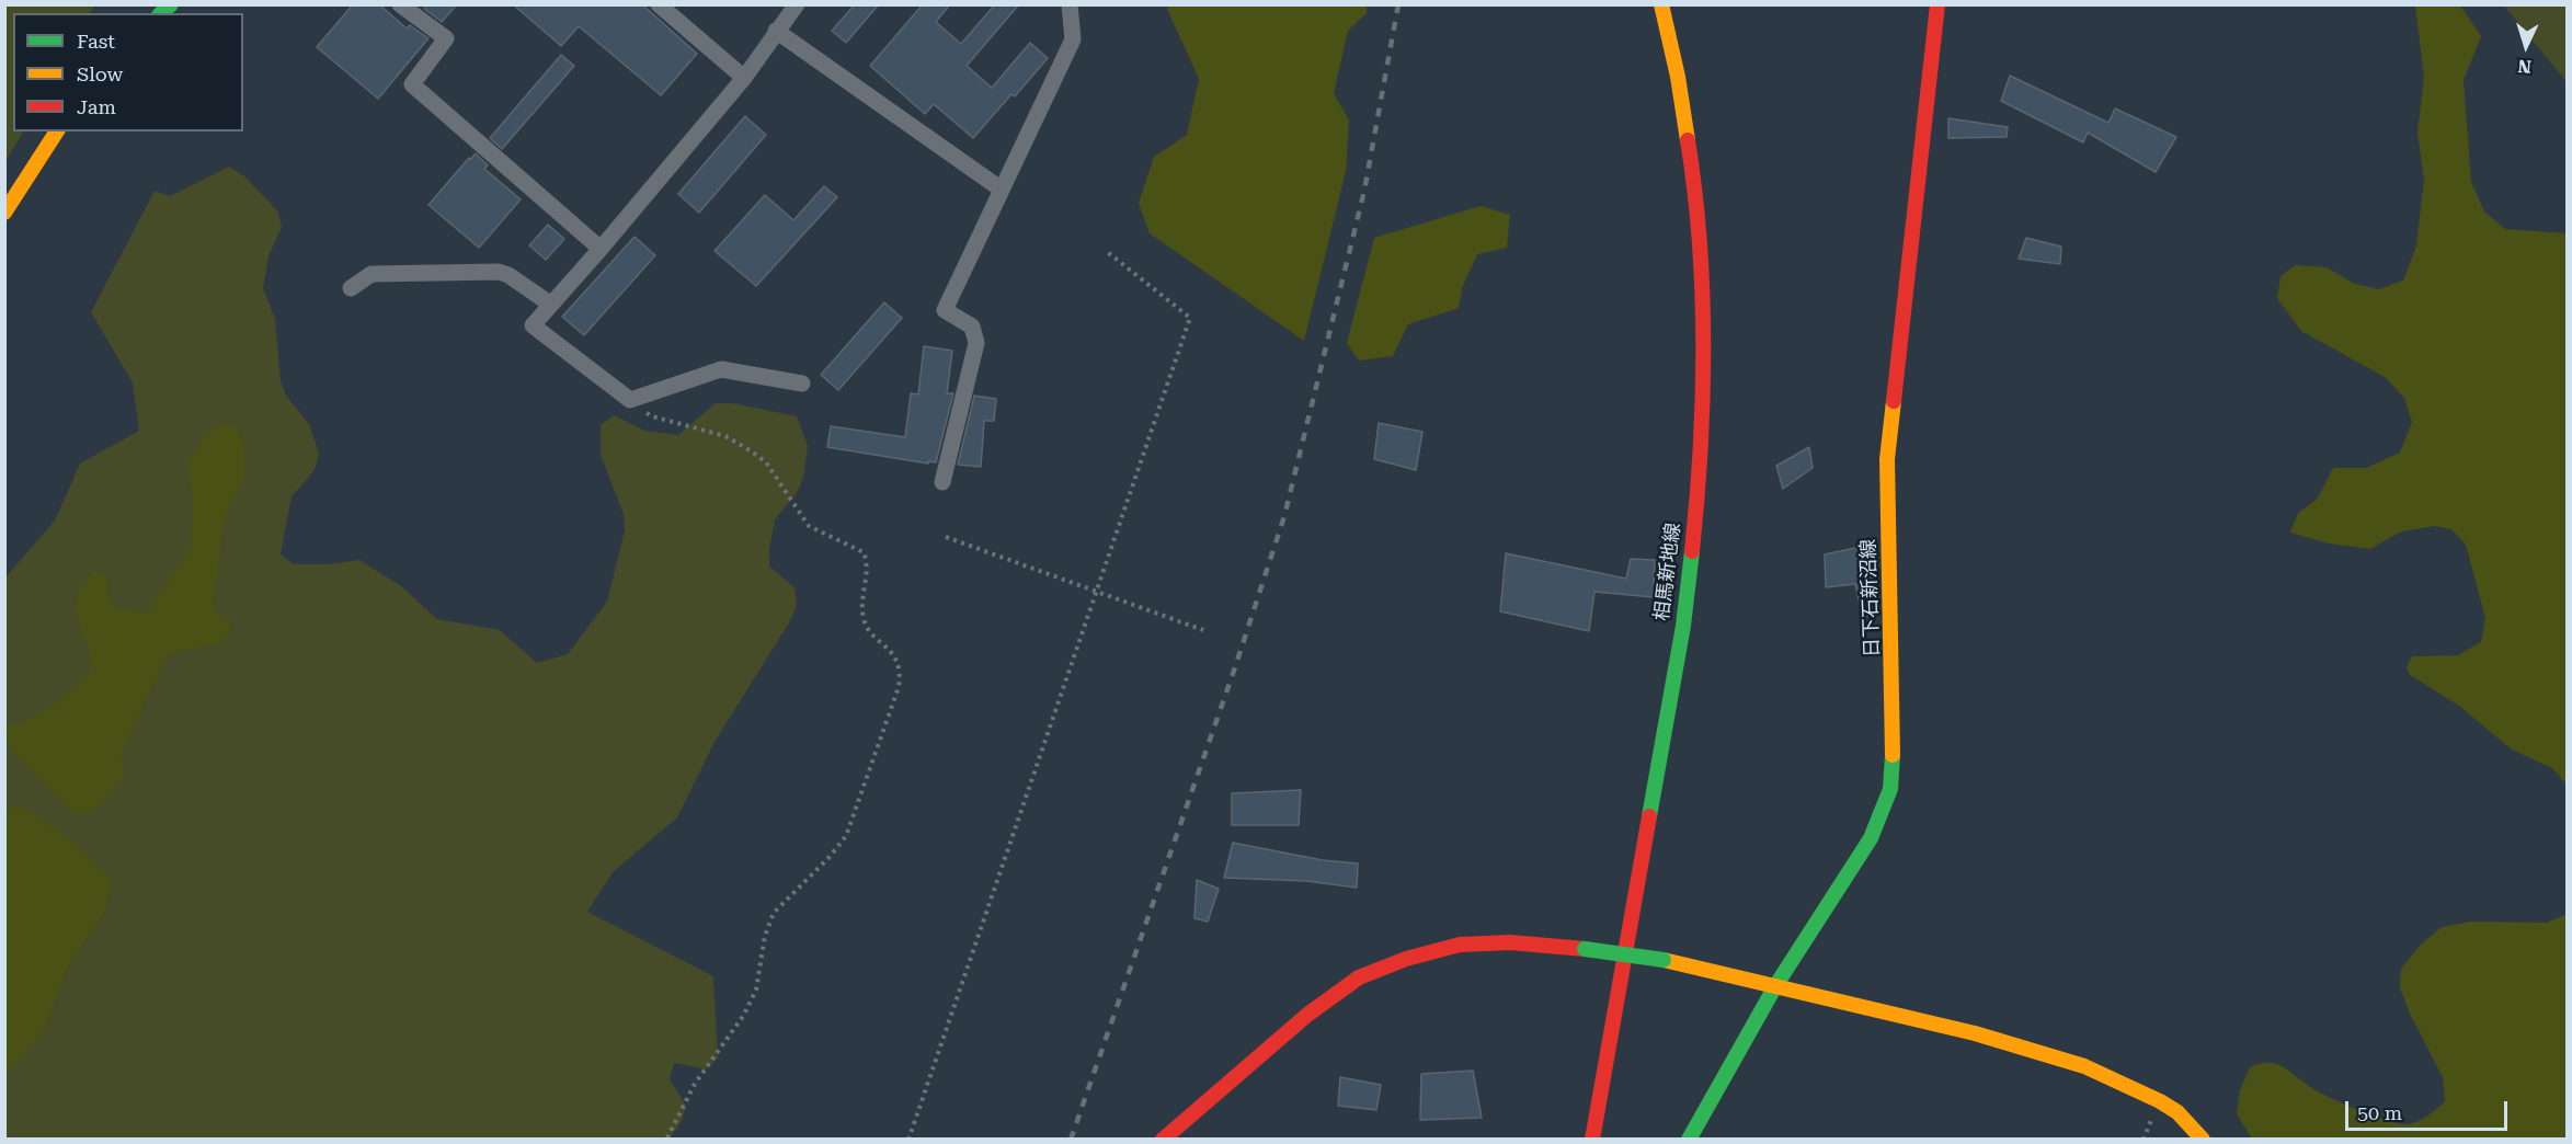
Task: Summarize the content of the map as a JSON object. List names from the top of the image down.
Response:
{
  "streets": {
    "main road": ["相馬新地線", "日下石新沼線"]
  },
  "legend": ["Fast", "Slow", "Jam"],
  "scale_bar": "50 m",
  "north": "bottom"
}
